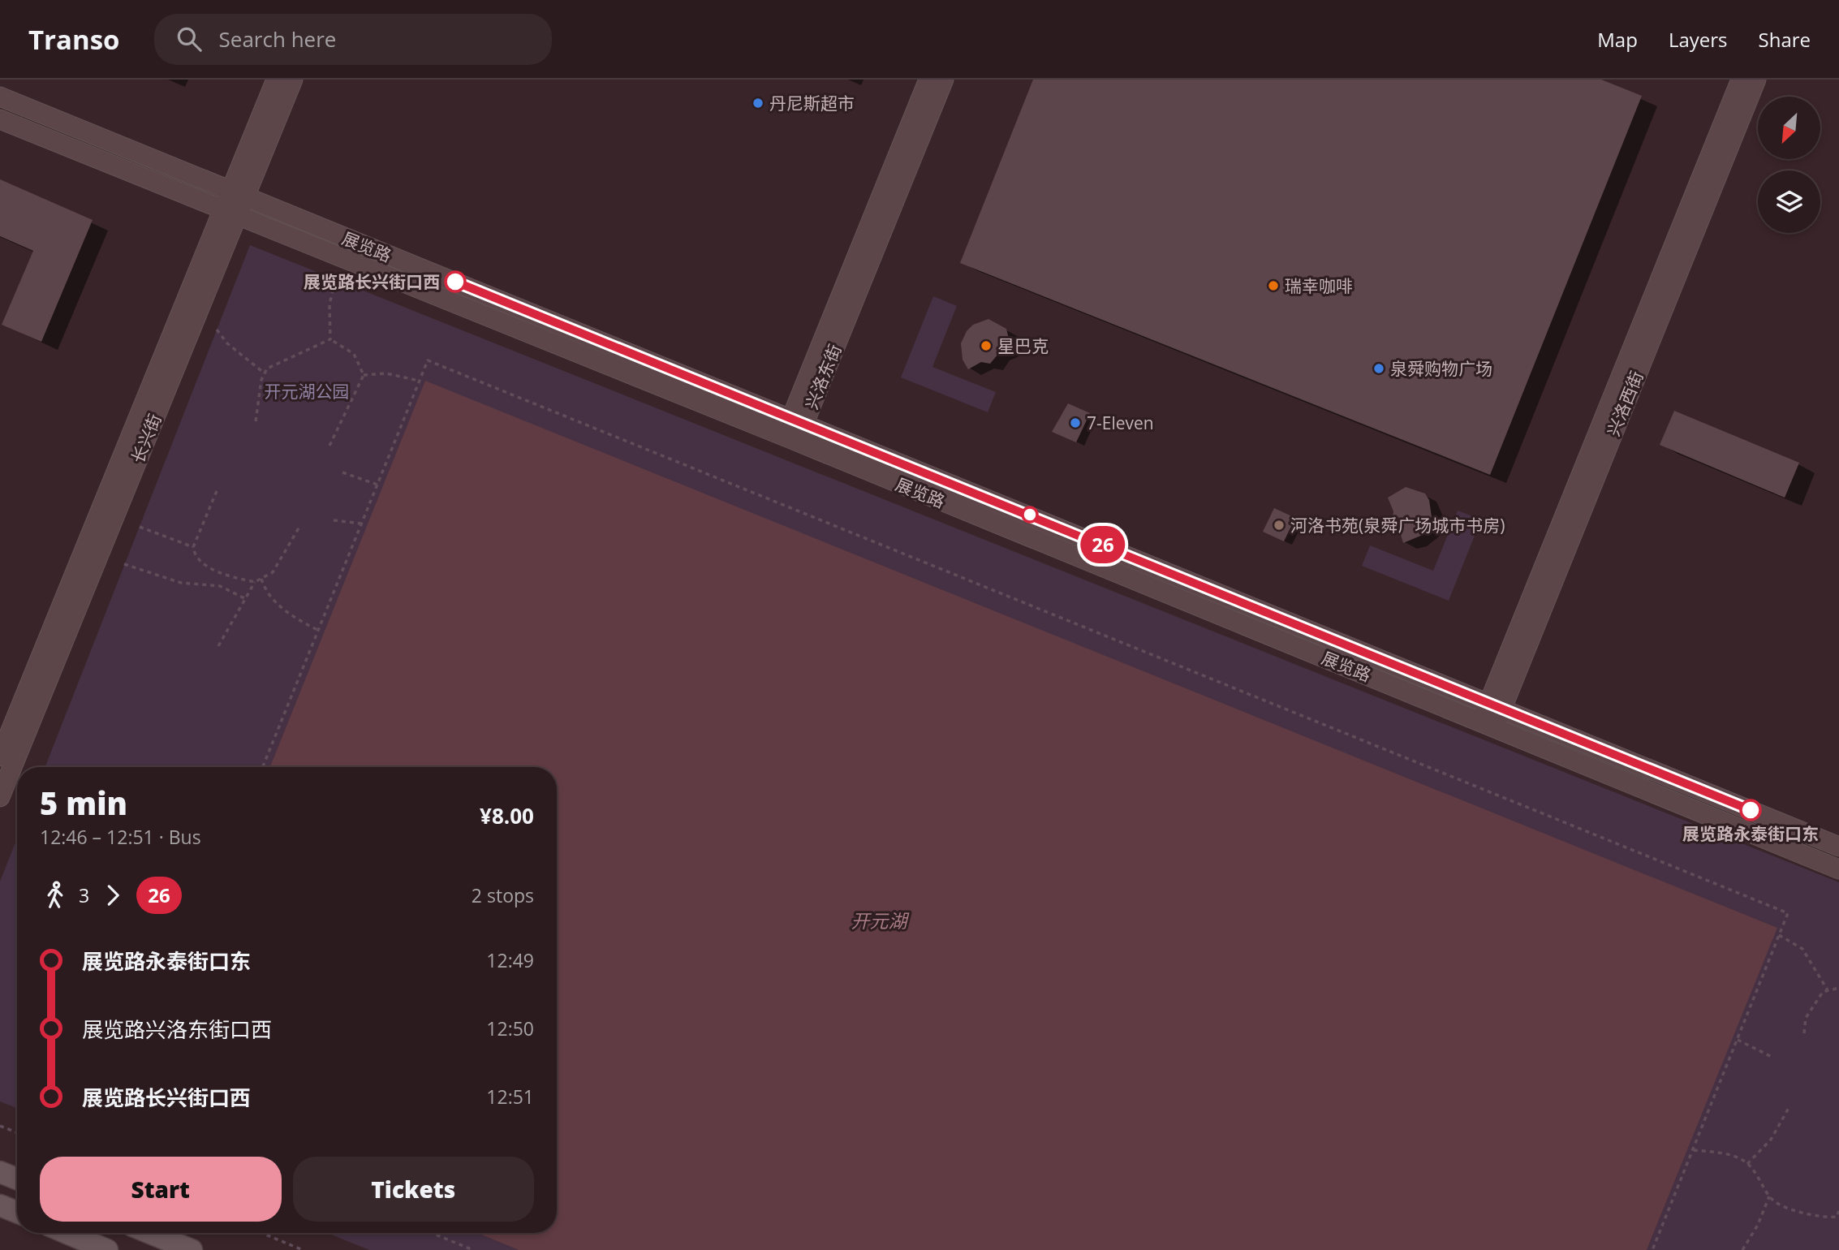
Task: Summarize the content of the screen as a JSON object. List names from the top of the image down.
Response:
{
  "streets": {
    "street": [
      "展览路",
      "兴洛东街",
      "兴洛西街",
      "长兴街"
    ]
  },
  "crossings": [
    ["展览路", "兴洛东街"],
    ["展览路", "兴洛西街"],
    ["展览路", "长兴街"]
  ],
  "water": ["开元湖"],
  "parks": ["开元湖公园"],
  "places": [
    "丹尼斯超市",
    "展览路长兴街口西",
    "瑞幸咖啡",
    "星巴克",
    "泉舜购物广场",
    "7-Eleven",
    "河洛书苑(泉舜广场城市书房)",
    "展览路永泰街口东"
  ],
  "lines": ["bus line 26"],
  "north": "bottom left",
  "page": {
    "header": "Transo",
    "search": "Search here",
    "nav": ["Map", "Layers", "Share"],
    "on_map": "26",
    "heading": ["5 min", "12:46 – 12:51 · Bus", "¥8.00"],
    "legs": ["3", "26", "2 stops"],
    "list": [
      {
        "name": "展览路永泰街口东",
        "value": "12:49"
      },
      {
        "name": "展览路兴洛东街口西",
        "value": "12:50"
      },
      {
        "name": "展览路长兴街口西",
        "value": "12:51"
      }
    ],
    "buttons": ["Start", "Tickets"]
  }
}
